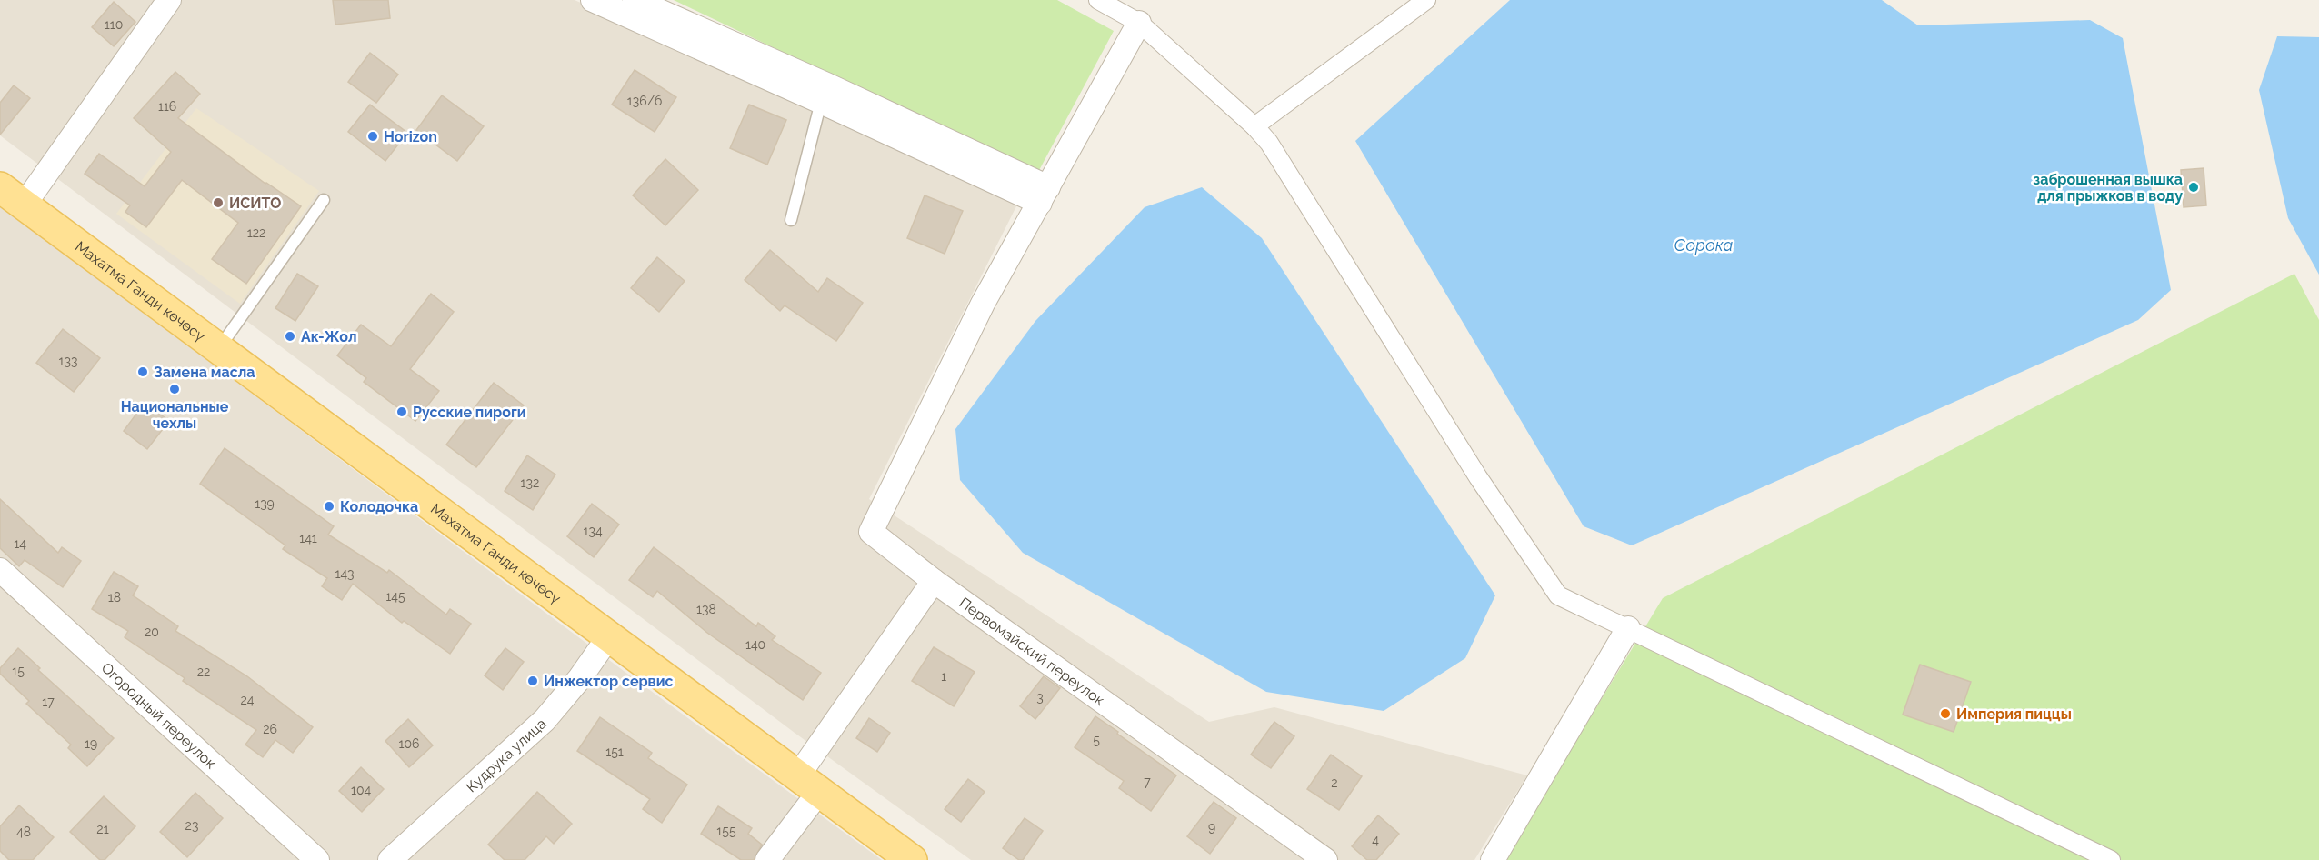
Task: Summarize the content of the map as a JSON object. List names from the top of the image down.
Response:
{
  "streets": {
    "main road": ["Махатма Ганди көчөсү"],
    "street": ["Первомайский переулок", "Огородный переулок", "Кудрука улица"]
  },
  "crossings": [
    ["Махатма Ганди көчөсү", "Кудрука улица"]
  ],
  "water": ["Сорока"],
  "places": [
    "Horizon",
    "заброшенная вышка для прыжков в воду",
    "ИСИТО",
    "Ак-Жол",
    "Замена масла",
    "Национальные чехлы",
    "Русские пироги",
    "Колодочка",
    "Инжектор сервис",
    "Империя пиццы"
  ],
  "house_numbers": [
    "110",
    "136/б",
    "116",
    "122",
    "133",
    "132",
    "139",
    "134",
    "141",
    "14",
    "143",
    "145",
    "18",
    "138",
    "20",
    "140",
    "15",
    "22",
    "1",
    "3",
    "24",
    "17",
    "26",
    "5",
    "19",
    "106",
    "151",
    "7",
    "2",
    "104",
    "23",
    "9",
    "21",
    "155",
    "48",
    "4"
  ]
}
